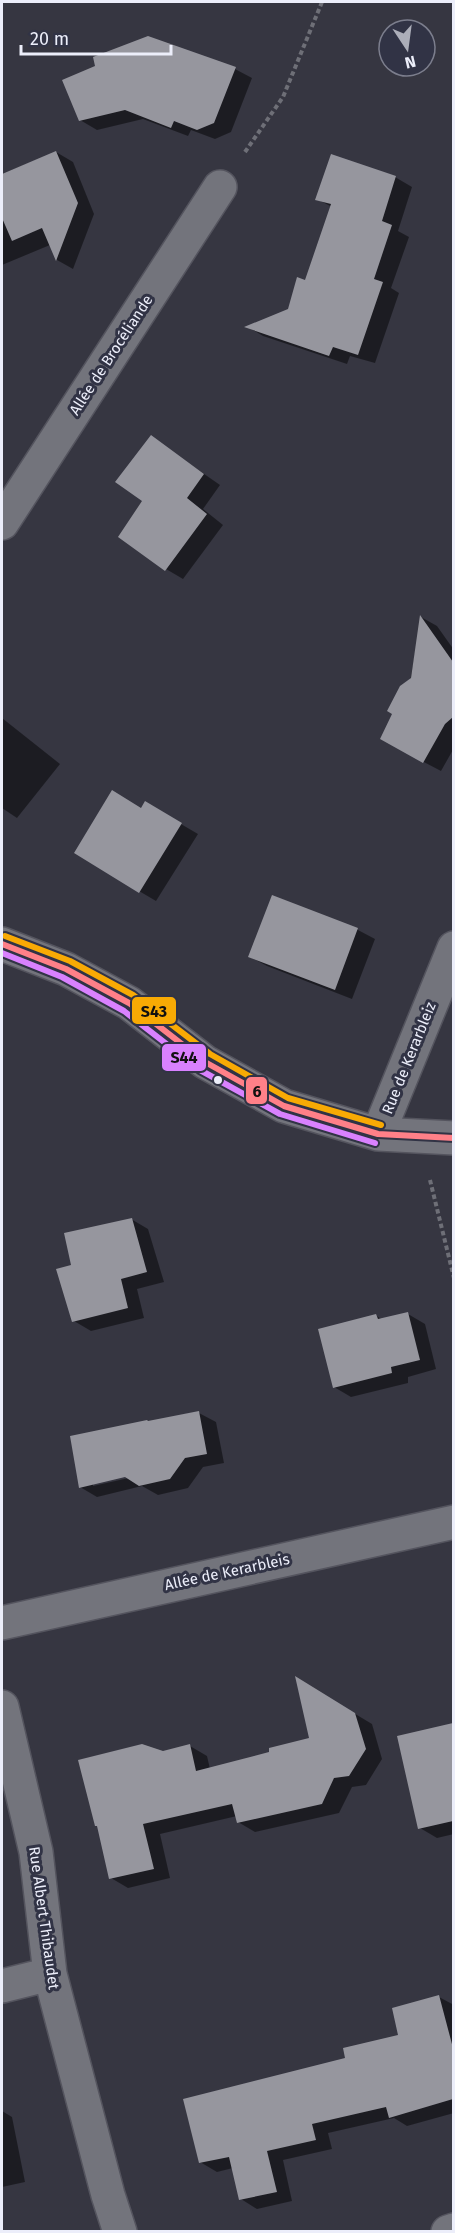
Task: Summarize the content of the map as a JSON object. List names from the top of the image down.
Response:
{
  "streets": {
    "street": [
      "Allée de Brocéliande",
      "Rue de Kerarbleiz",
      "Allée de Kerarbleis",
      "Rue Albert Thibaudet"
    ]
  },
  "lines": ["transit line S43", "transit line 6", "transit line S44"],
  "scale_bar": "20 m",
  "north": "bottom"
}
